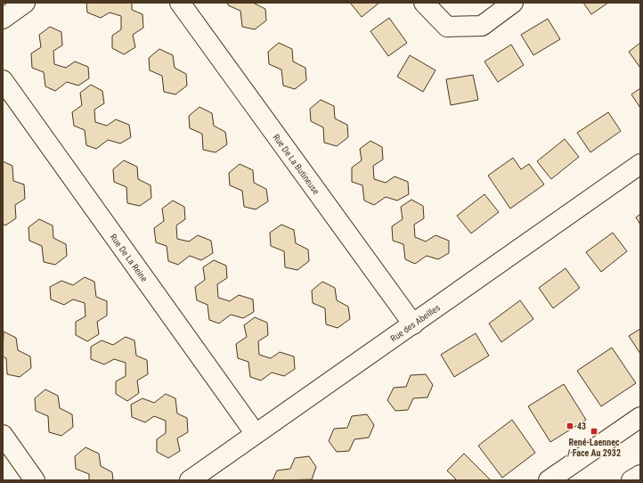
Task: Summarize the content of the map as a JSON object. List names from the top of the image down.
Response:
{
  "streets": {
    "street": ["Rue De La Butineuse", "Rue De La Reine", "Rue des Abeilles"]
  },
  "crossings": [
    ["Rue De La Butineuse", "Rue des Abeilles"],
    ["Rue De La Reine", "Rue des Abeilles"]
  ],
  "places": {
    "transit": ["43", "René-Laennec / Face Au 2932"]
  }
}
